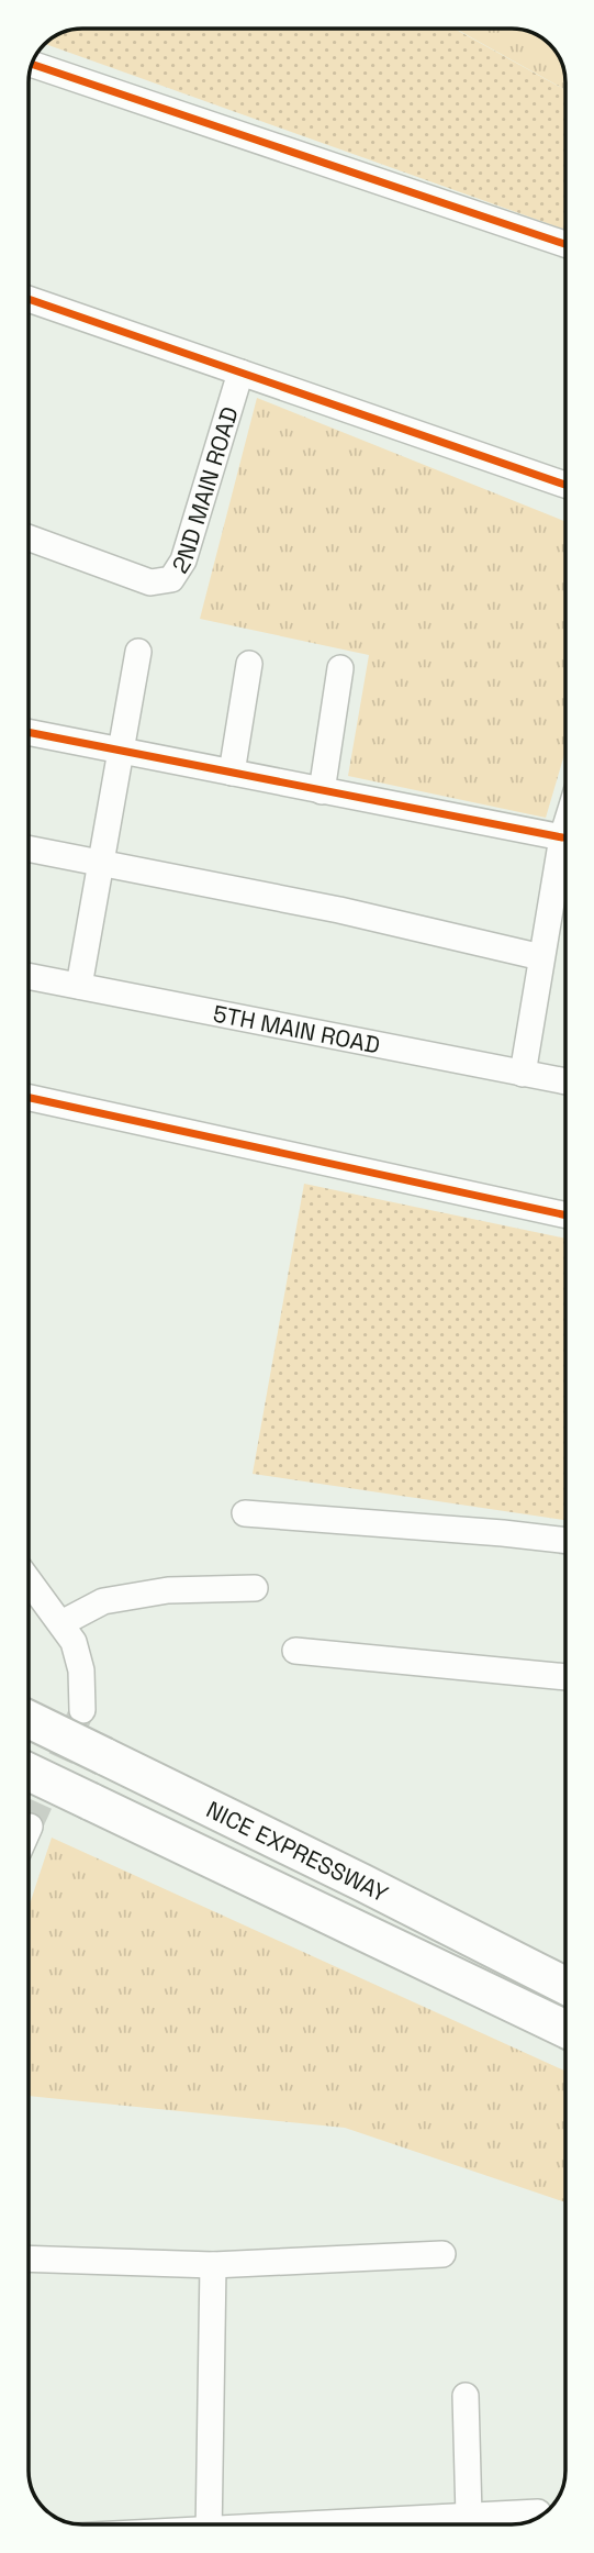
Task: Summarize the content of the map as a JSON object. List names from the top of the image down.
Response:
{
  "streets": {
    "highway": ["NICE EXPRESSWAY"],
    "street": ["2ND MAIN ROAD", "5TH MAIN ROAD"]
  }
}
